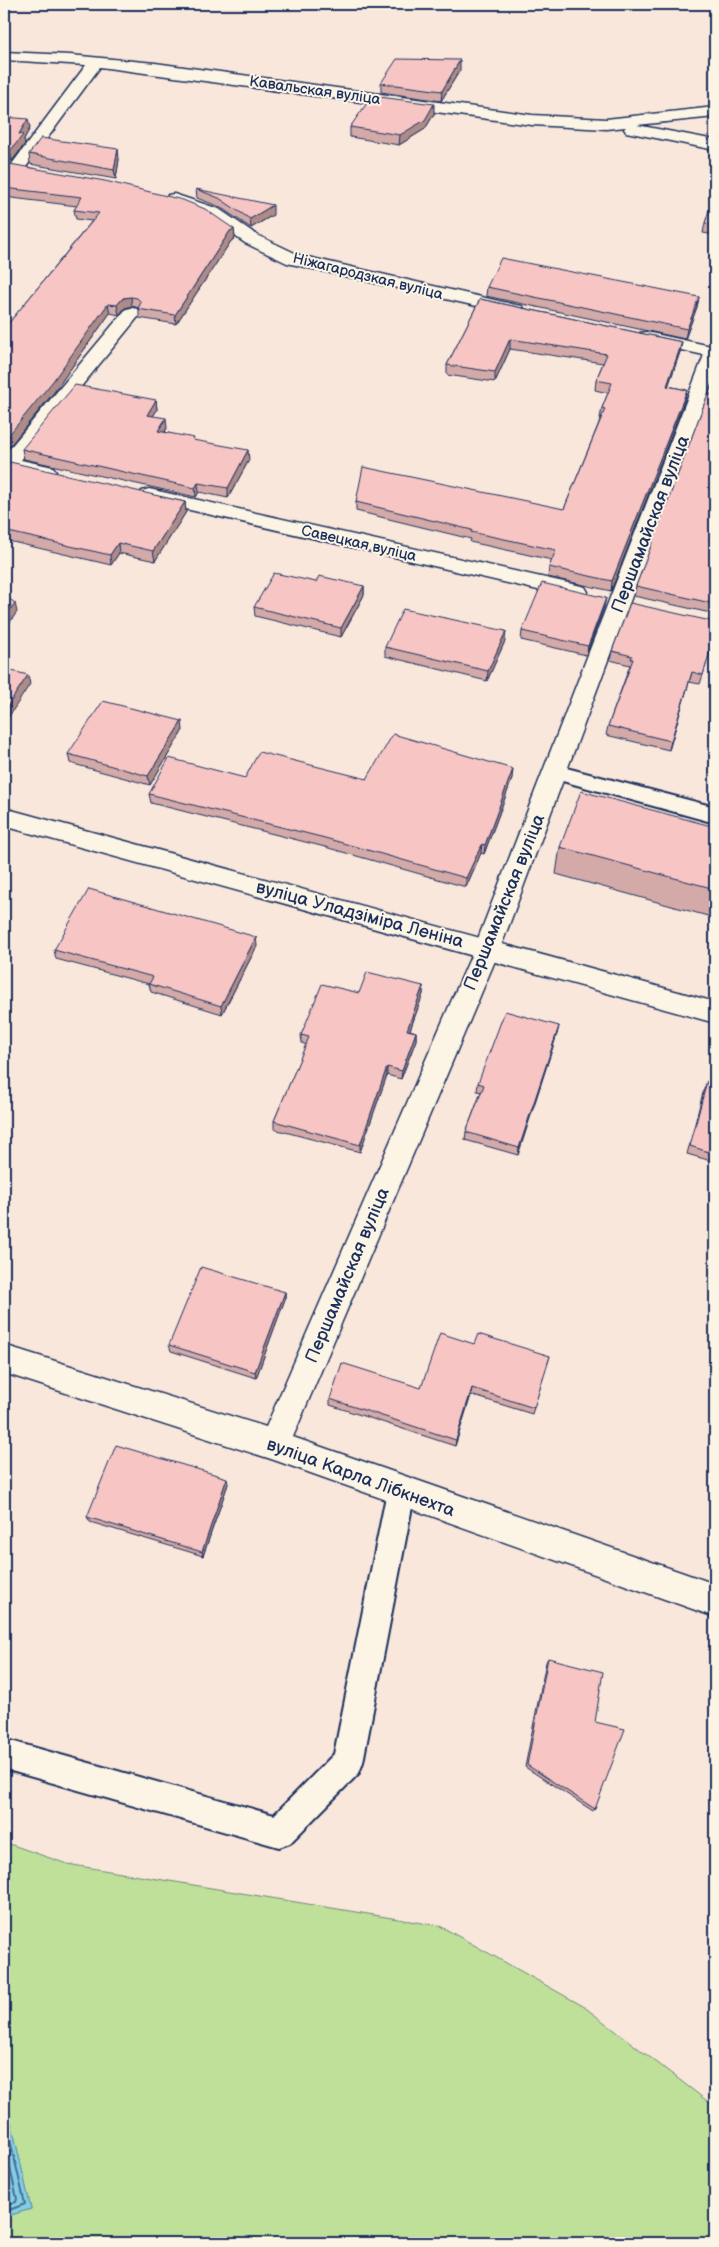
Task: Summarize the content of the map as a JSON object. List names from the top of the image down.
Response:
{
  "streets": {
    "street": [
      "Кавальская вуліца",
      "Ніжагародзкая вуліца",
      "Першамайская вуліца",
      "Савецкая вуліца",
      "вуліца Уладзіміра Леніна",
      "вуліца Карла Лібкнехта"
    ]
  },
  "crossings": [
    ["Першамайская вуліца", "Савецкая вуліца"],
    ["Першамайская вуліца", "вуліца Уладзіміра Леніна"],
    ["Першамайская вуліца", "вуліца Карла Лібкнехта"]
  ]
}
